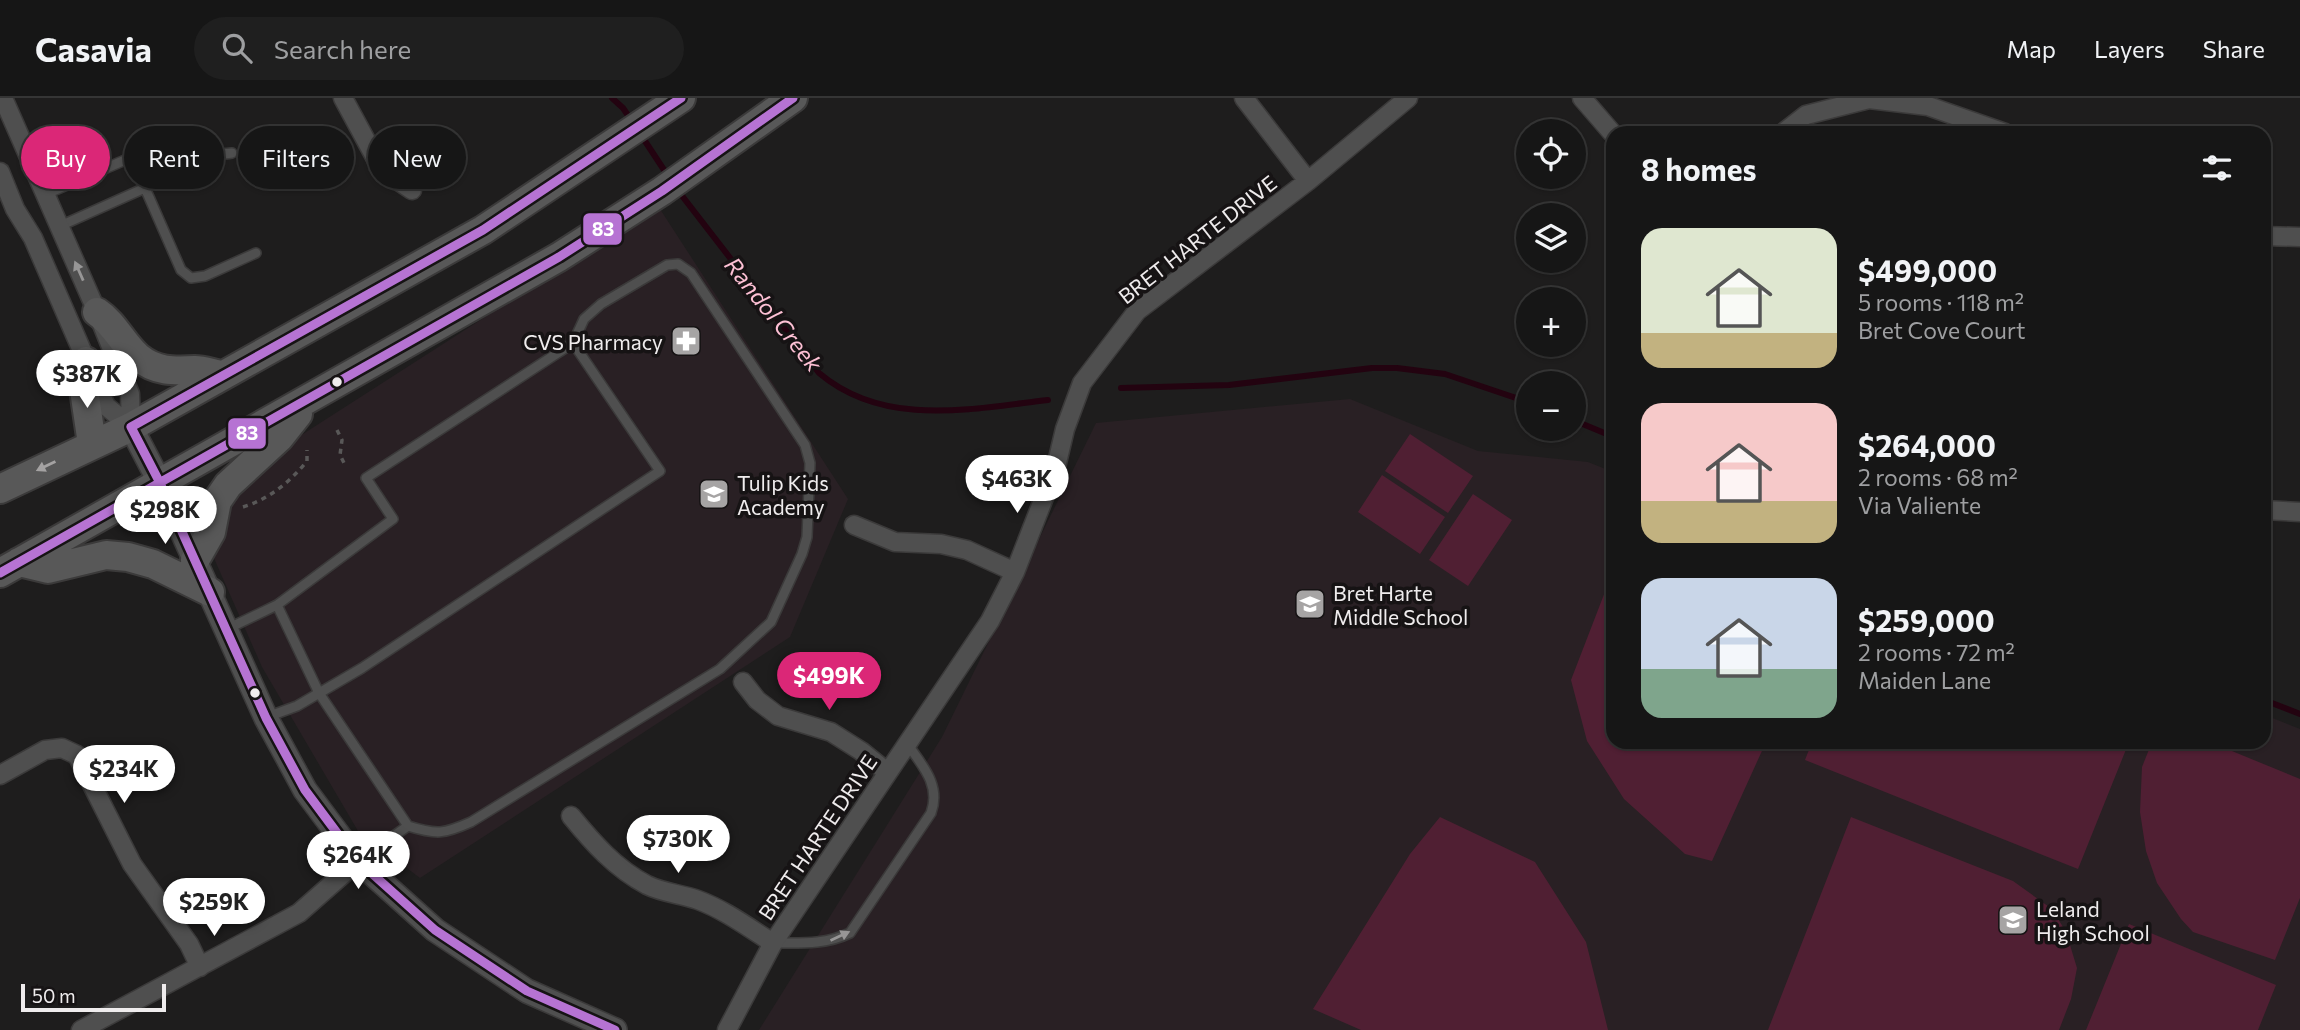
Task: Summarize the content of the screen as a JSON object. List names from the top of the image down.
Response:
{
  "streets": {
    "street": ["BRET HARTE DRIVE"]
  },
  "water": ["Randol Creek"],
  "places": {
    "pharmacy": ["CVS Pharmacy"],
    "school or university": ["Tulip Kids Academy", "Bret Harte Middle School", "Leland High School"]
  },
  "lines": ["transit line 83"],
  "scale_bar": "50 m",
  "page": {
    "header": "Casavia",
    "search": "Search here",
    "nav": ["Map", "Layers", "Share"],
    "map_buttons": ["+", "−"],
    "chip": [
      "Buy",
      "Rent",
      "Filters",
      "New"
    ],
    "heading": "8 homes",
    "list": [
      {
        "name": "$499,000",
        "note": "5 rooms · 118 m² · Bret Cove Court"
      },
      {
        "name": "$264,000",
        "note": "2 rooms · 68 m² · Via Valiente"
      },
      {
        "name": "$259,000",
        "note": "2 rooms · 72 m² · Maiden Lane"
      }
    ],
    "price": [
      "$387K",
      "$463K",
      "$298K",
      "$499K",
      "$234K",
      "$730K",
      "$264K",
      "$259K"
    ],
    "scale": "50 m"
  }
}
